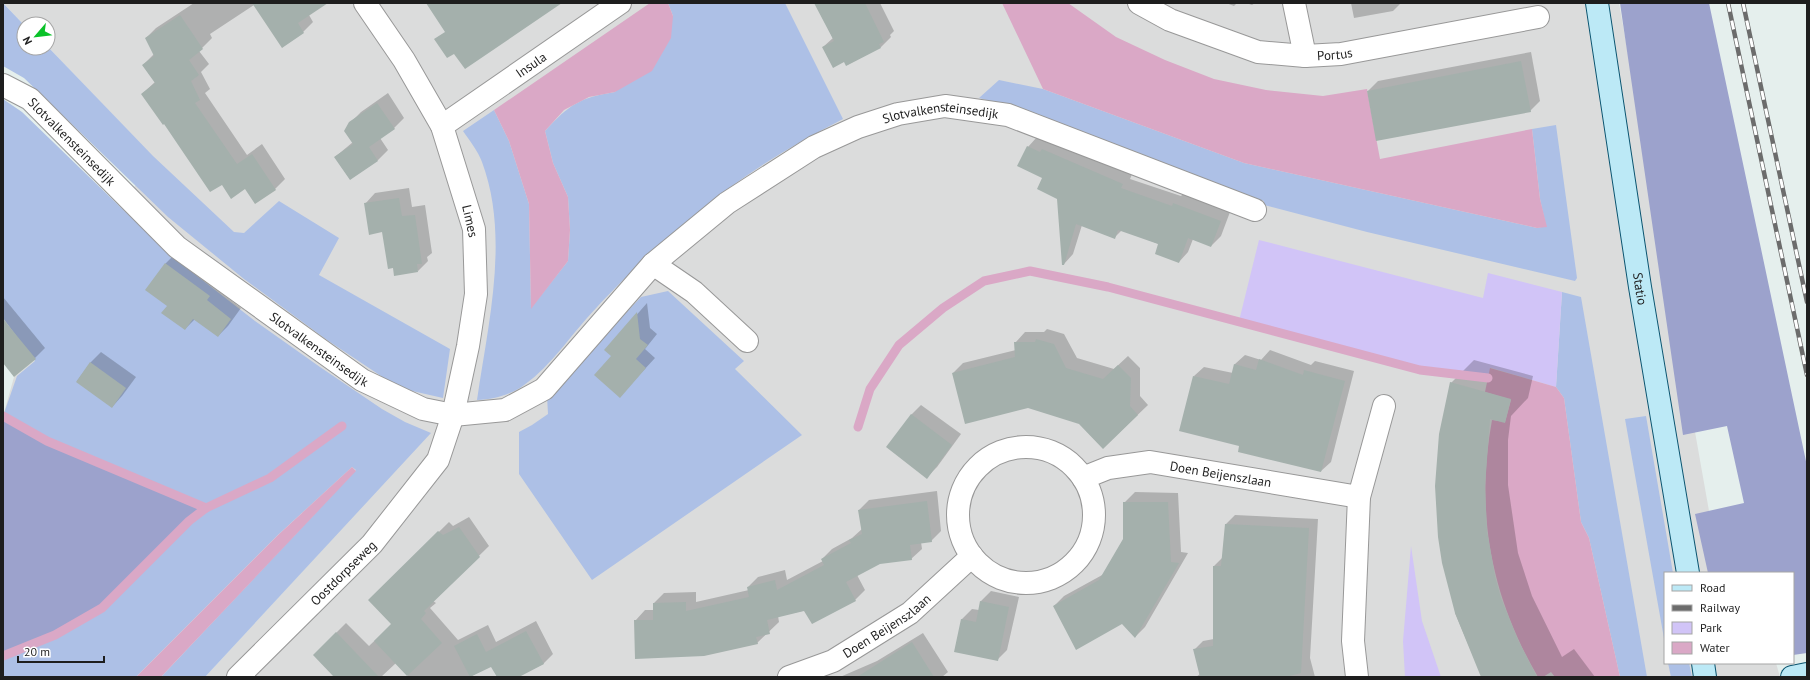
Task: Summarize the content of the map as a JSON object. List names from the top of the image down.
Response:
{
  "streets": {
    "street": [
      "Portus",
      "Insula",
      "Slotvalkensteinsedijk",
      "Limes",
      "Statio",
      "Doen Beijenszlaan",
      "Oostdorpseweg"
    ]
  },
  "crossings": [
    ["Insula", "Limes"],
    ["Slotvalkensteinsedijk", "Limes"],
    ["Limes", "Oostdorpseweg"]
  ],
  "legend": [
    "Road",
    "Railway",
    "Park",
    "Water"
  ],
  "scale_bar": "20 m",
  "north": "bottom left"
}
